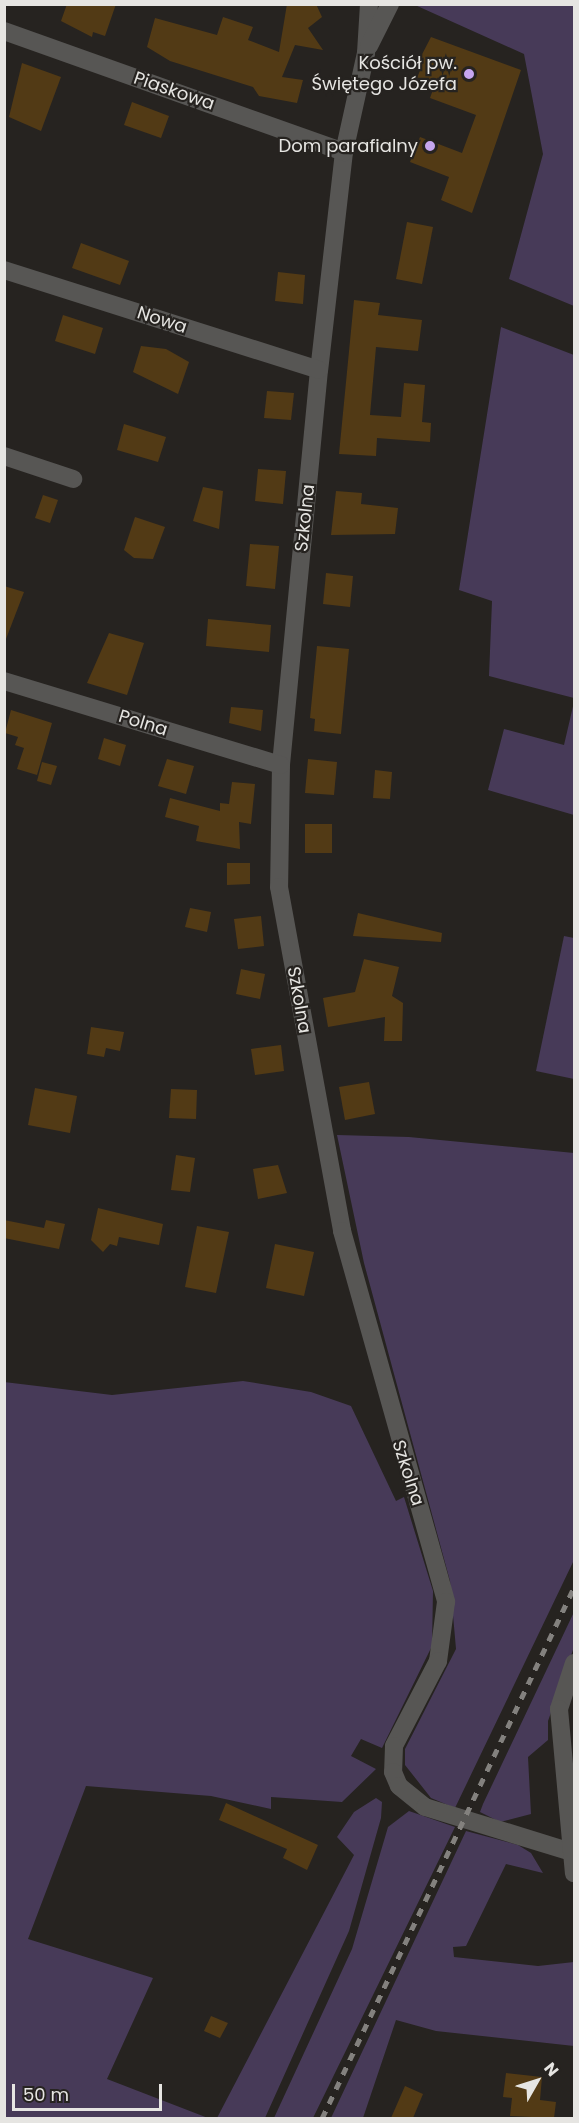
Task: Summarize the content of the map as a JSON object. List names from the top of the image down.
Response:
{
  "streets": {
    "street": [
      "Piaskowa",
      "Nowa",
      "Szkolna",
      "Polna"
    ]
  },
  "crossings": [
    ["Piaskowa", "Szkolna"],
    ["Nowa", "Szkolna"],
    ["Szkolna", "Polna"]
  ],
  "places": ["Kościół pw. Świętego Józefa", "Dom parafialny"],
  "scale_bar": "50 m",
  "north": "top right"
}
